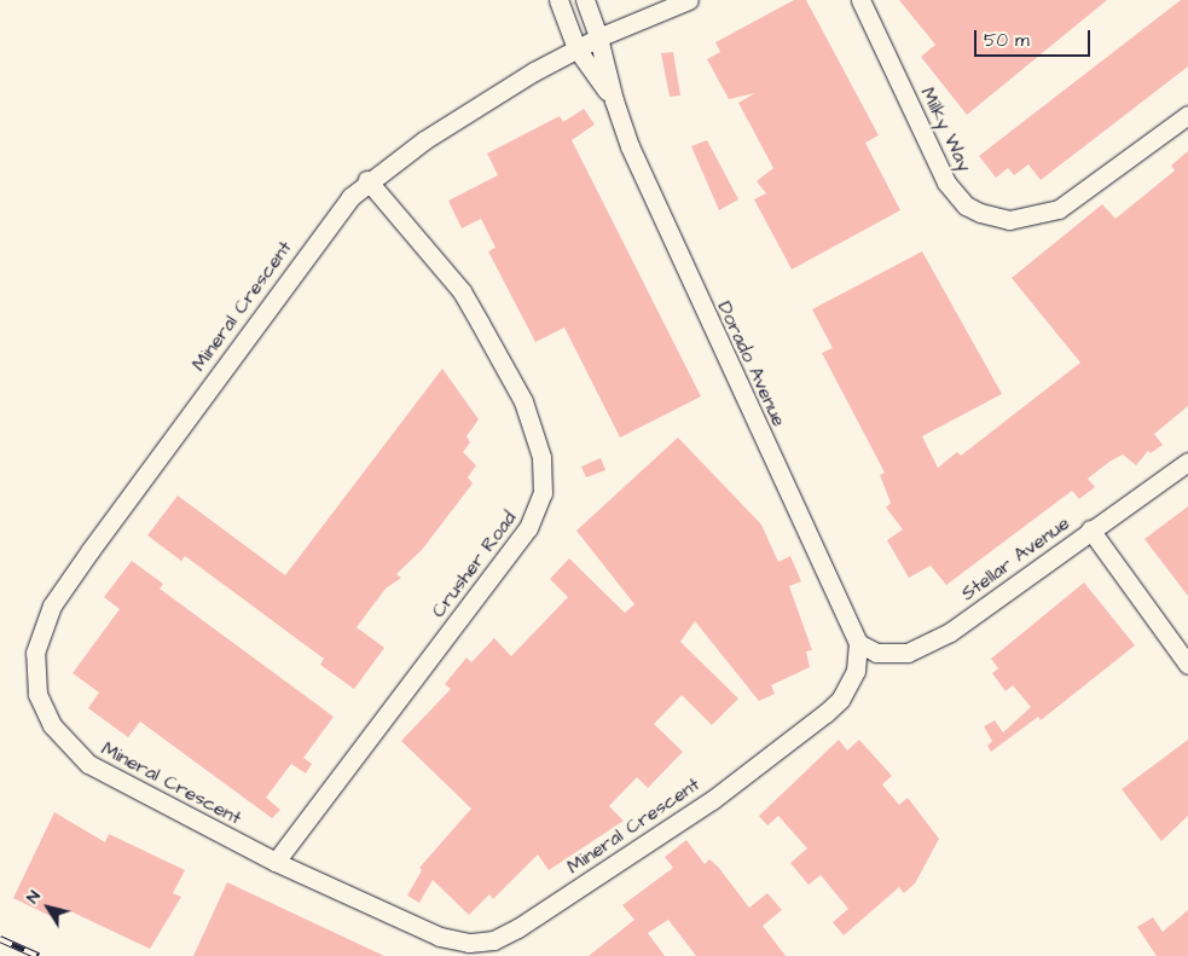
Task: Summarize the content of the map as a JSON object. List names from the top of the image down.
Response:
{
  "streets": {
    "street": [
      "Milky Way",
      "Mineral Crescent",
      "Dorado Avenue",
      "Stellar Avenue",
      "Crusher Road"
    ]
  },
  "crossings": [
    ["Mineral Crescent", "Dorado Avenue"],
    ["Mineral Crescent", "Stellar Avenue"],
    ["Mineral Crescent", "Crusher Road"],
    ["Dorado Avenue", "Stellar Avenue"]
  ],
  "scale_bar": "50 m",
  "north": "top left"
}
